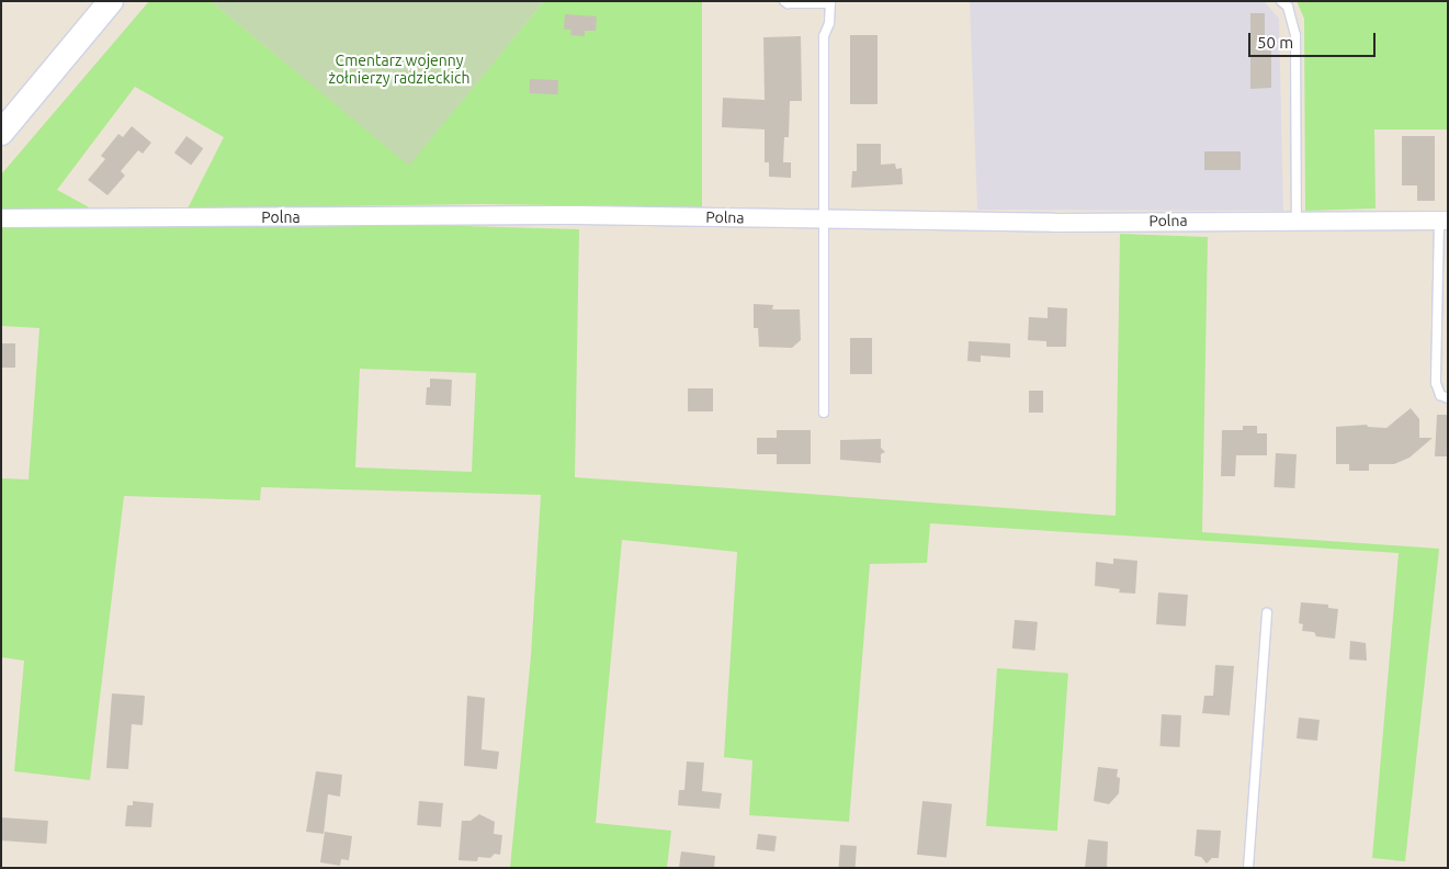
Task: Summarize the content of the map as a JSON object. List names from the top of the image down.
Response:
{
  "streets": {
    "street": ["Polna"]
  },
  "parks": ["Cmentarz wojenny żołnierzy radzieckich"],
  "scale_bar": "50 m"
}
